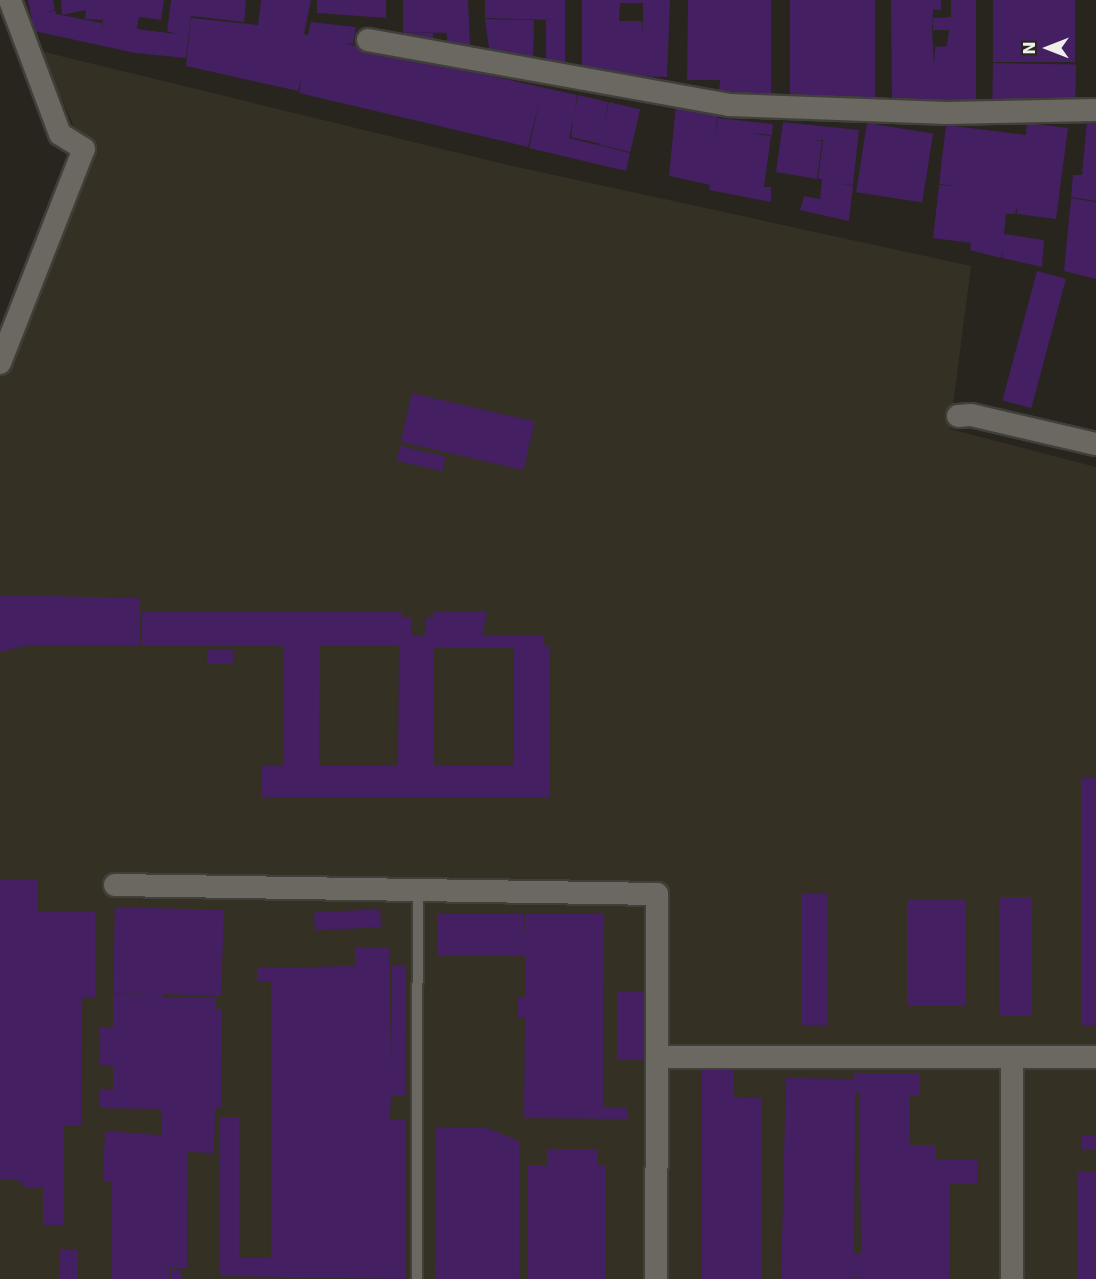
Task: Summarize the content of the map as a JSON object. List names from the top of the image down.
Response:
{
  "north": "left"
}
